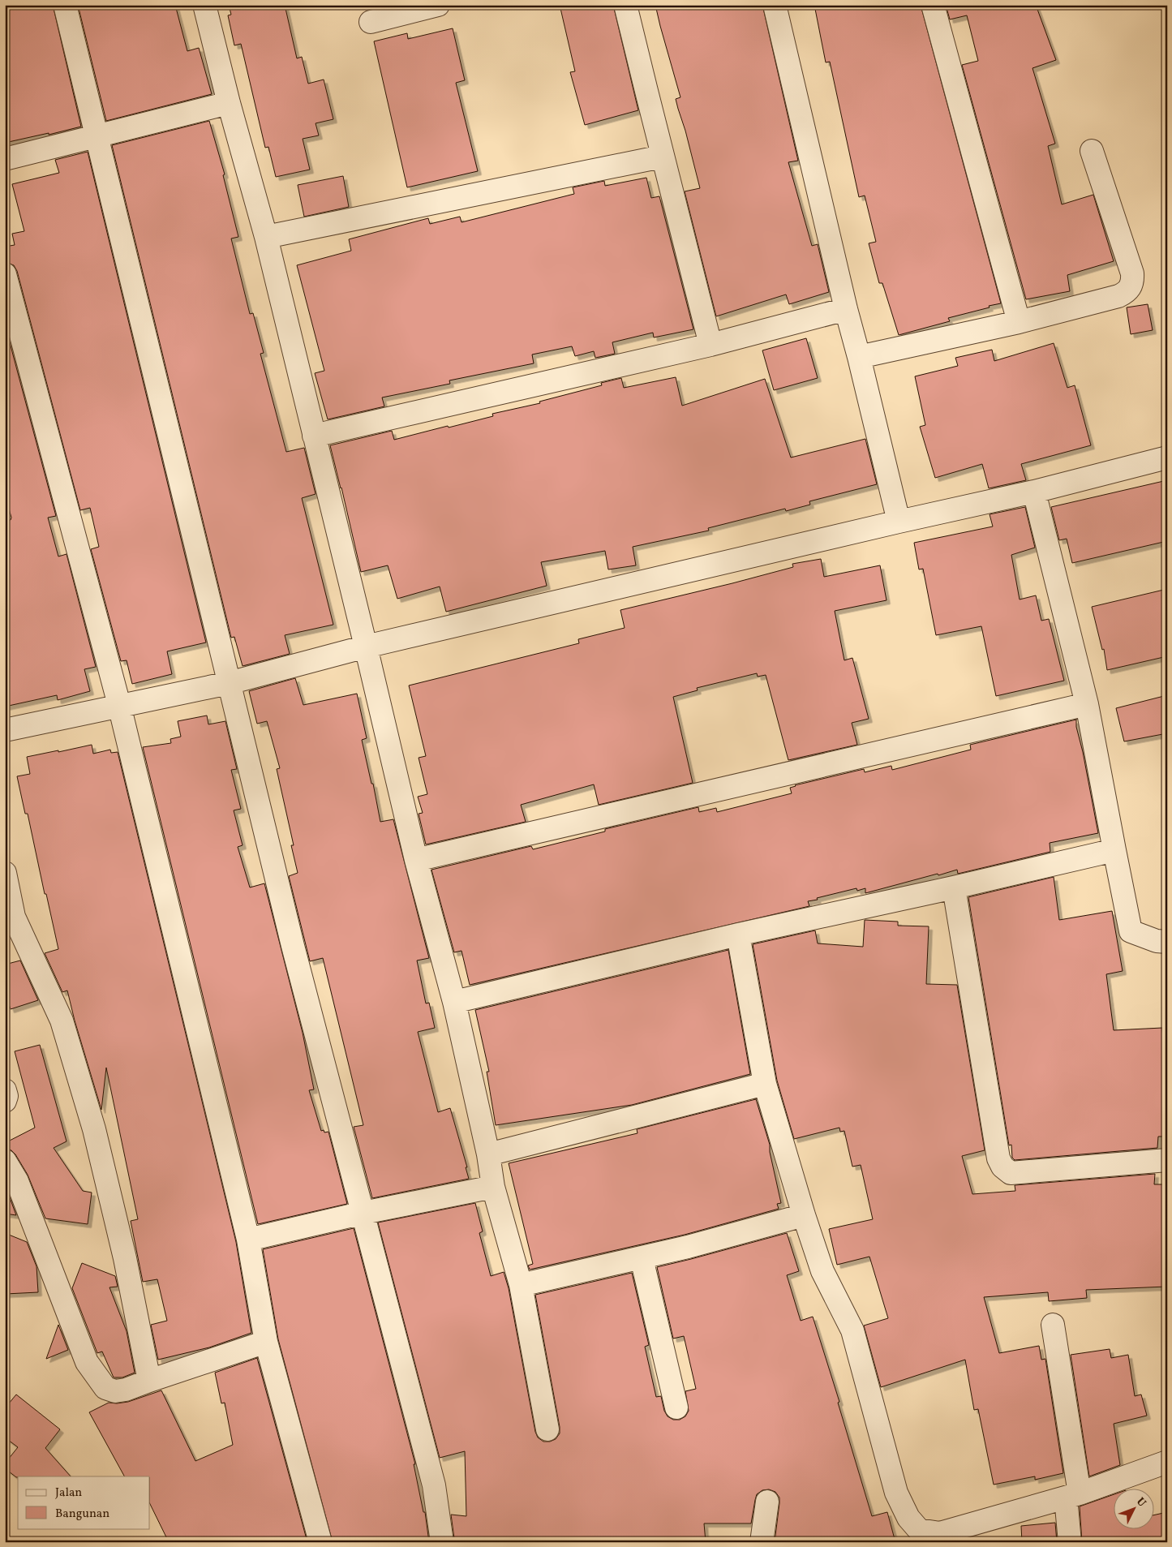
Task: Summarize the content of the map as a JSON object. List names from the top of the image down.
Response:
{
  "legend": ["Jalan", "Bangunan"],
  "north": "top right"
}
